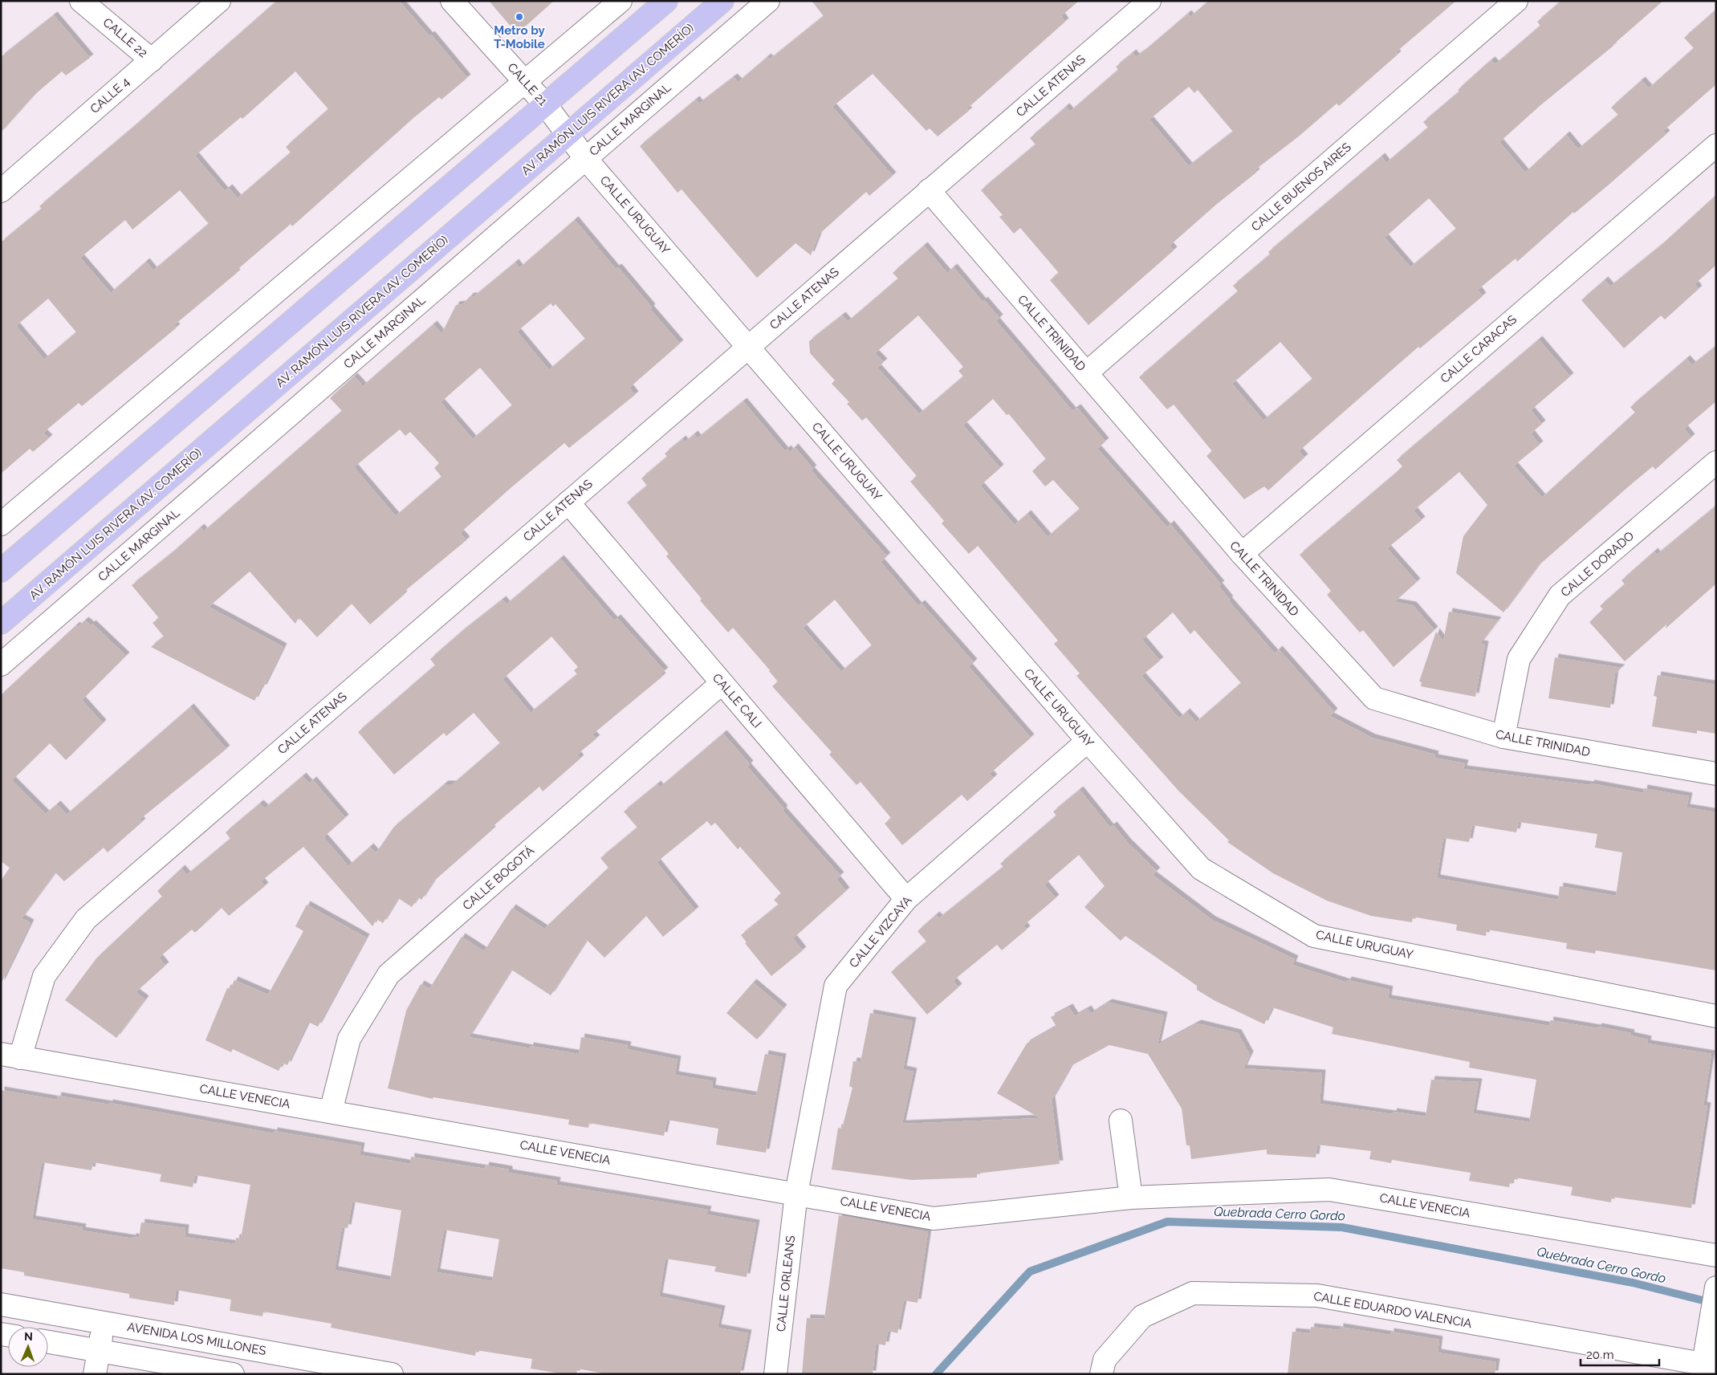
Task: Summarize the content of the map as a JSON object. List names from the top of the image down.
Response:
{
  "streets": {
    "main road": ["AV. RAMÓN LUIS RIVERA (AV. COMERÍO)"],
    "street": [
      "CALLE 22",
      "CALLE 21",
      "CALLE ATENAS",
      "CALLE 4",
      "CALLE MARGINAL",
      "CALLE BUENOS AIRES",
      "CALLE URUGUAY",
      "CALLE TRINIDAD",
      "CALLE CARACAS",
      "CALLE DORADO",
      "CALLE CALI",
      "CALLE BOGOTÁ",
      "CALLE VIZCAYA",
      "CALLE VENECIA",
      "CALLE ORLEANS",
      "CALLE EDUARDO VALENCIA",
      "AVENIDA LOS MILLONES"
    ]
  },
  "crossings": [
    ["CALLE 22", "CALLE 4"],
    ["CALLE 21", "AV. RAMÓN LUIS RIVERA (AV. COMERÍO)"],
    ["CALLE 21", "CALLE URUGUAY"],
    ["CALLE ATENAS", "CALLE URUGUAY"],
    ["CALLE ATENAS", "CALLE TRINIDAD"],
    ["CALLE ATENAS", "CALLE CALI"],
    ["CALLE ATENAS", "CALLE VENECIA"],
    ["AV. RAMÓN LUIS RIVERA (AV. COMERÍO)", "CALLE URUGUAY"],
    ["CALLE MARGINAL", "CALLE URUGUAY"],
    ["CALLE BUENOS AIRES", "CALLE TRINIDAD"],
    ["CALLE URUGUAY", "CALLE VIZCAYA"],
    ["CALLE TRINIDAD", "CALLE CARACAS"],
    ["CALLE TRINIDAD", "CALLE DORADO"],
    ["CALLE CALI", "CALLE BOGOTÁ"],
    ["CALLE CALI", "CALLE VIZCAYA"],
    ["CALLE BOGOTÁ", "CALLE VENECIA"],
    ["CALLE VIZCAYA", "CALLE VENECIA"],
    ["CALLE VIZCAYA", "CALLE ORLEANS"],
    ["CALLE VENECIA", "CALLE ORLEANS"]
  ],
  "water": ["Quebrada Cerro Gordo"],
  "places": ["Metro by T-Mobile"],
  "scale_bar": "20 m",
  "north": "top"
}
